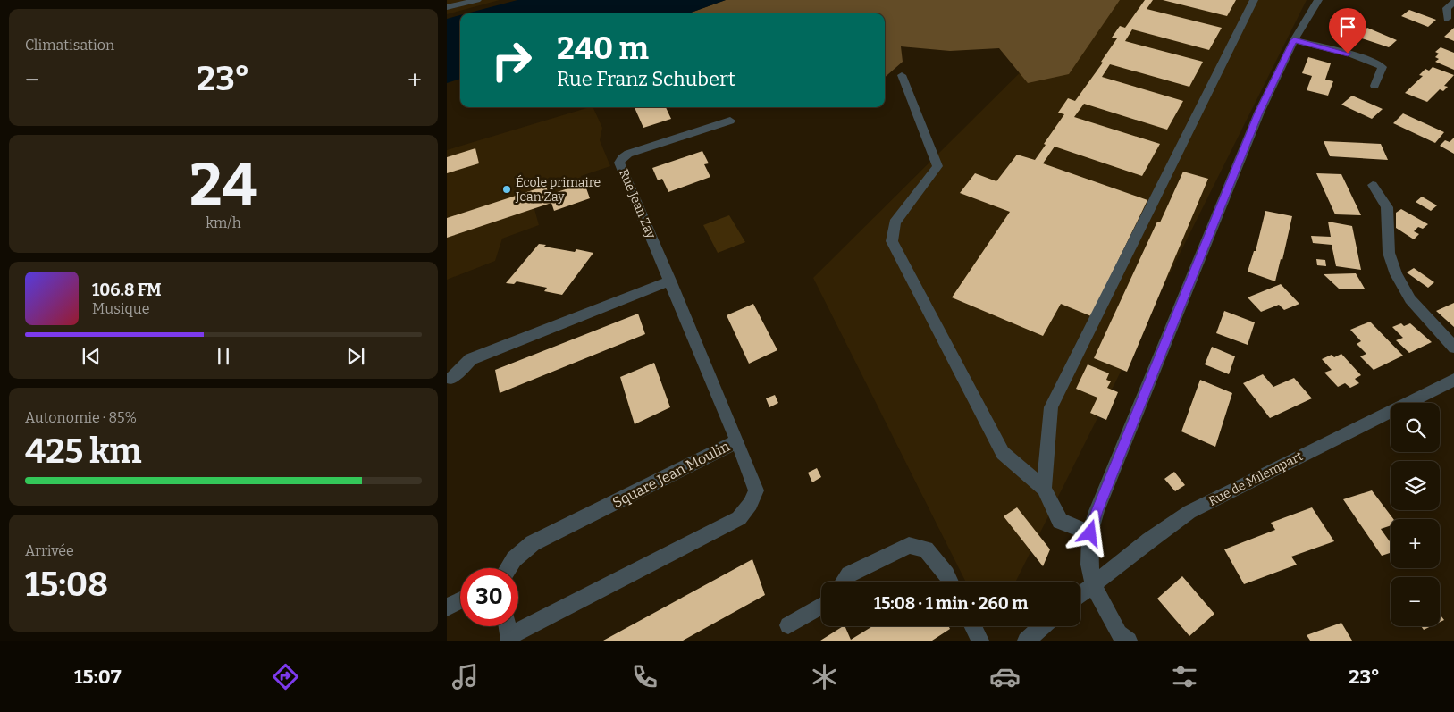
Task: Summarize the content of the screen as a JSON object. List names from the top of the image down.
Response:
{
  "streets": {
    "street": ["Rue Jean Zay", "Square Jean Moulin", "Rue de Milempart"]
  },
  "crossings": [
    ["Rue Jean Zay", "Square Jean Moulin"]
  ],
  "places": ["École primaire Jean Zay"],
  "page": {
    "tile": [
      "Climatisation",
      ["24", "km/h"],
      ["Autonomie · 85%", "425 km"],
      ["Arrivée", "15:08"]
    ],
    "turn": ["240 m", "Rue Franz Schubert"],
    "heat": ["−", "23°", "+"],
    "song": ["106.8 FM", "Musique"],
    "map_buttons": ["+", "−"],
    "limit": "30",
    "trip": "15:08 · 1 min · 260 m",
    "tabs": ["15:07", "23°"]
  }
}
